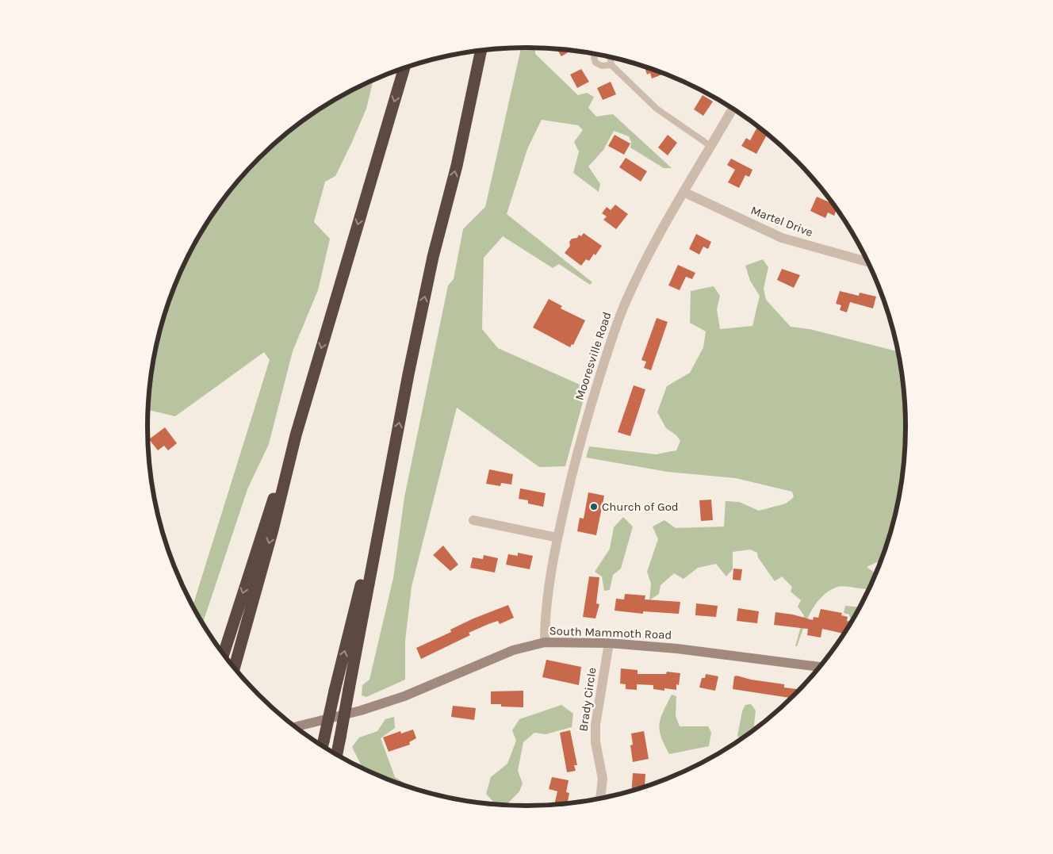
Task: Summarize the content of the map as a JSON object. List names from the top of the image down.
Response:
{
  "streets": {
    "main road": ["South Mammoth Road"],
    "street": ["Martel Drive", "Mooresville Road", "Brady Circle"]
  },
  "crossings": [
    ["Martel Drive", "Mooresville Road"],
    ["Mooresville Road", "South Mammoth Road"],
    ["South Mammoth Road", "Brady Circle"]
  ],
  "places": ["Church of God"]
}
